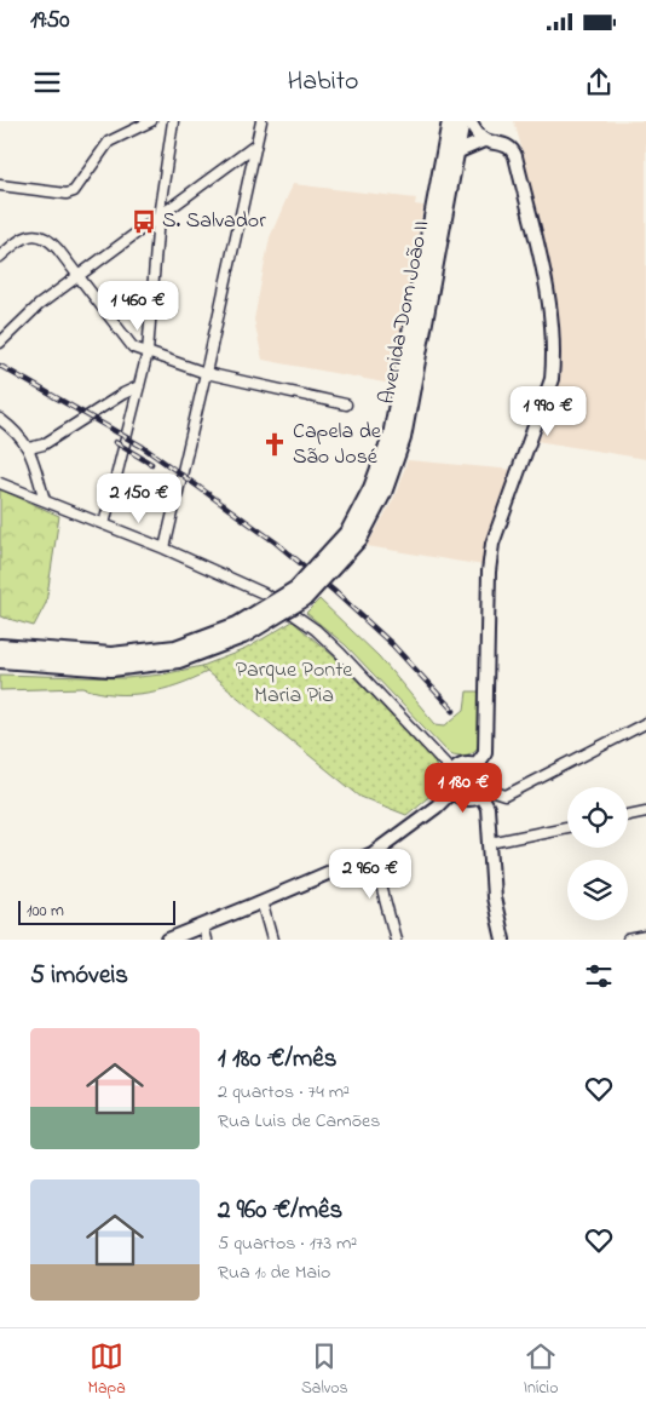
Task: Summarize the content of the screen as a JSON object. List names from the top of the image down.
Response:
{
  "streets": {
    "main road": ["Avenida Dom João II"]
  },
  "parks": ["Parque Ponte Maria Pia"],
  "places": {
    "bus stop": ["S. Salvador"],
    "church": ["Capela de São José"]
  },
  "scale_bar": "100 m",
  "page": {
    "status": "19:50",
    "header": "Habito",
    "price": [
      "1 460 €",
      "1 990 €",
      "2 150 €",
      "1 180 €",
      "2 960 €"
    ],
    "scale": "100 m",
    "heading": "5 imóveis",
    "list": [
      {
        "name": "1 180 €/mês",
        "note": "2 quartos · 74 m² · Rua Luis de Camões"
      },
      {
        "name": "2 960 €/mês",
        "note": "5 quartos · 173 m² · Rua 1º de Maio"
      }
    ],
    "tabs": ["Mapa", "Salvos", "Início"]
  }
}
